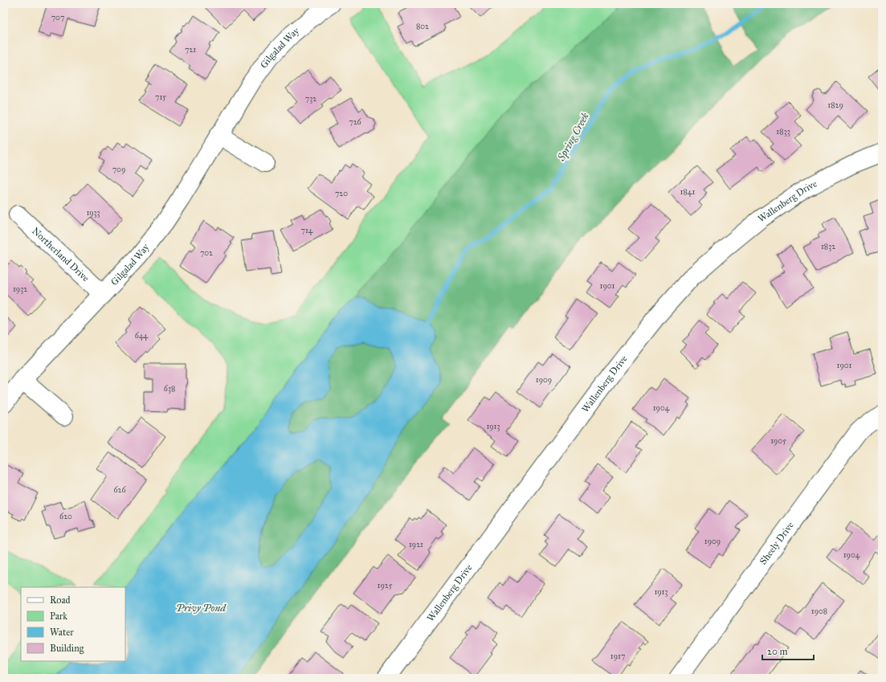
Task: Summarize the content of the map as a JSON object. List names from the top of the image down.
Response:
{
  "streets": {
    "street": [
      "Gilgalad Way",
      "Wallenberg Drive",
      "Northerland Drive",
      "Sheely Drive"
    ]
  },
  "crossings": [
    ["Gilgalad Way", "Northerland Drive"]
  ],
  "water": ["Spring Creek", "Privy Pond"],
  "house_numbers": [
    "707",
    "802",
    "721",
    "715",
    "732",
    "1829",
    "726",
    "1833",
    "709",
    "1841",
    "720",
    "1933",
    "714",
    "1832",
    "702",
    "1901",
    "1932",
    "644",
    "1901",
    "1909",
    "638",
    "1904",
    "1913",
    "1905",
    "626",
    "620",
    "1909",
    "1921",
    "1904",
    "1925",
    "1913",
    "1908",
    "1917"
  ],
  "legend": [
    "Road",
    "Park",
    "Water",
    "Building"
  ],
  "scale_bar": "20 m"
}
